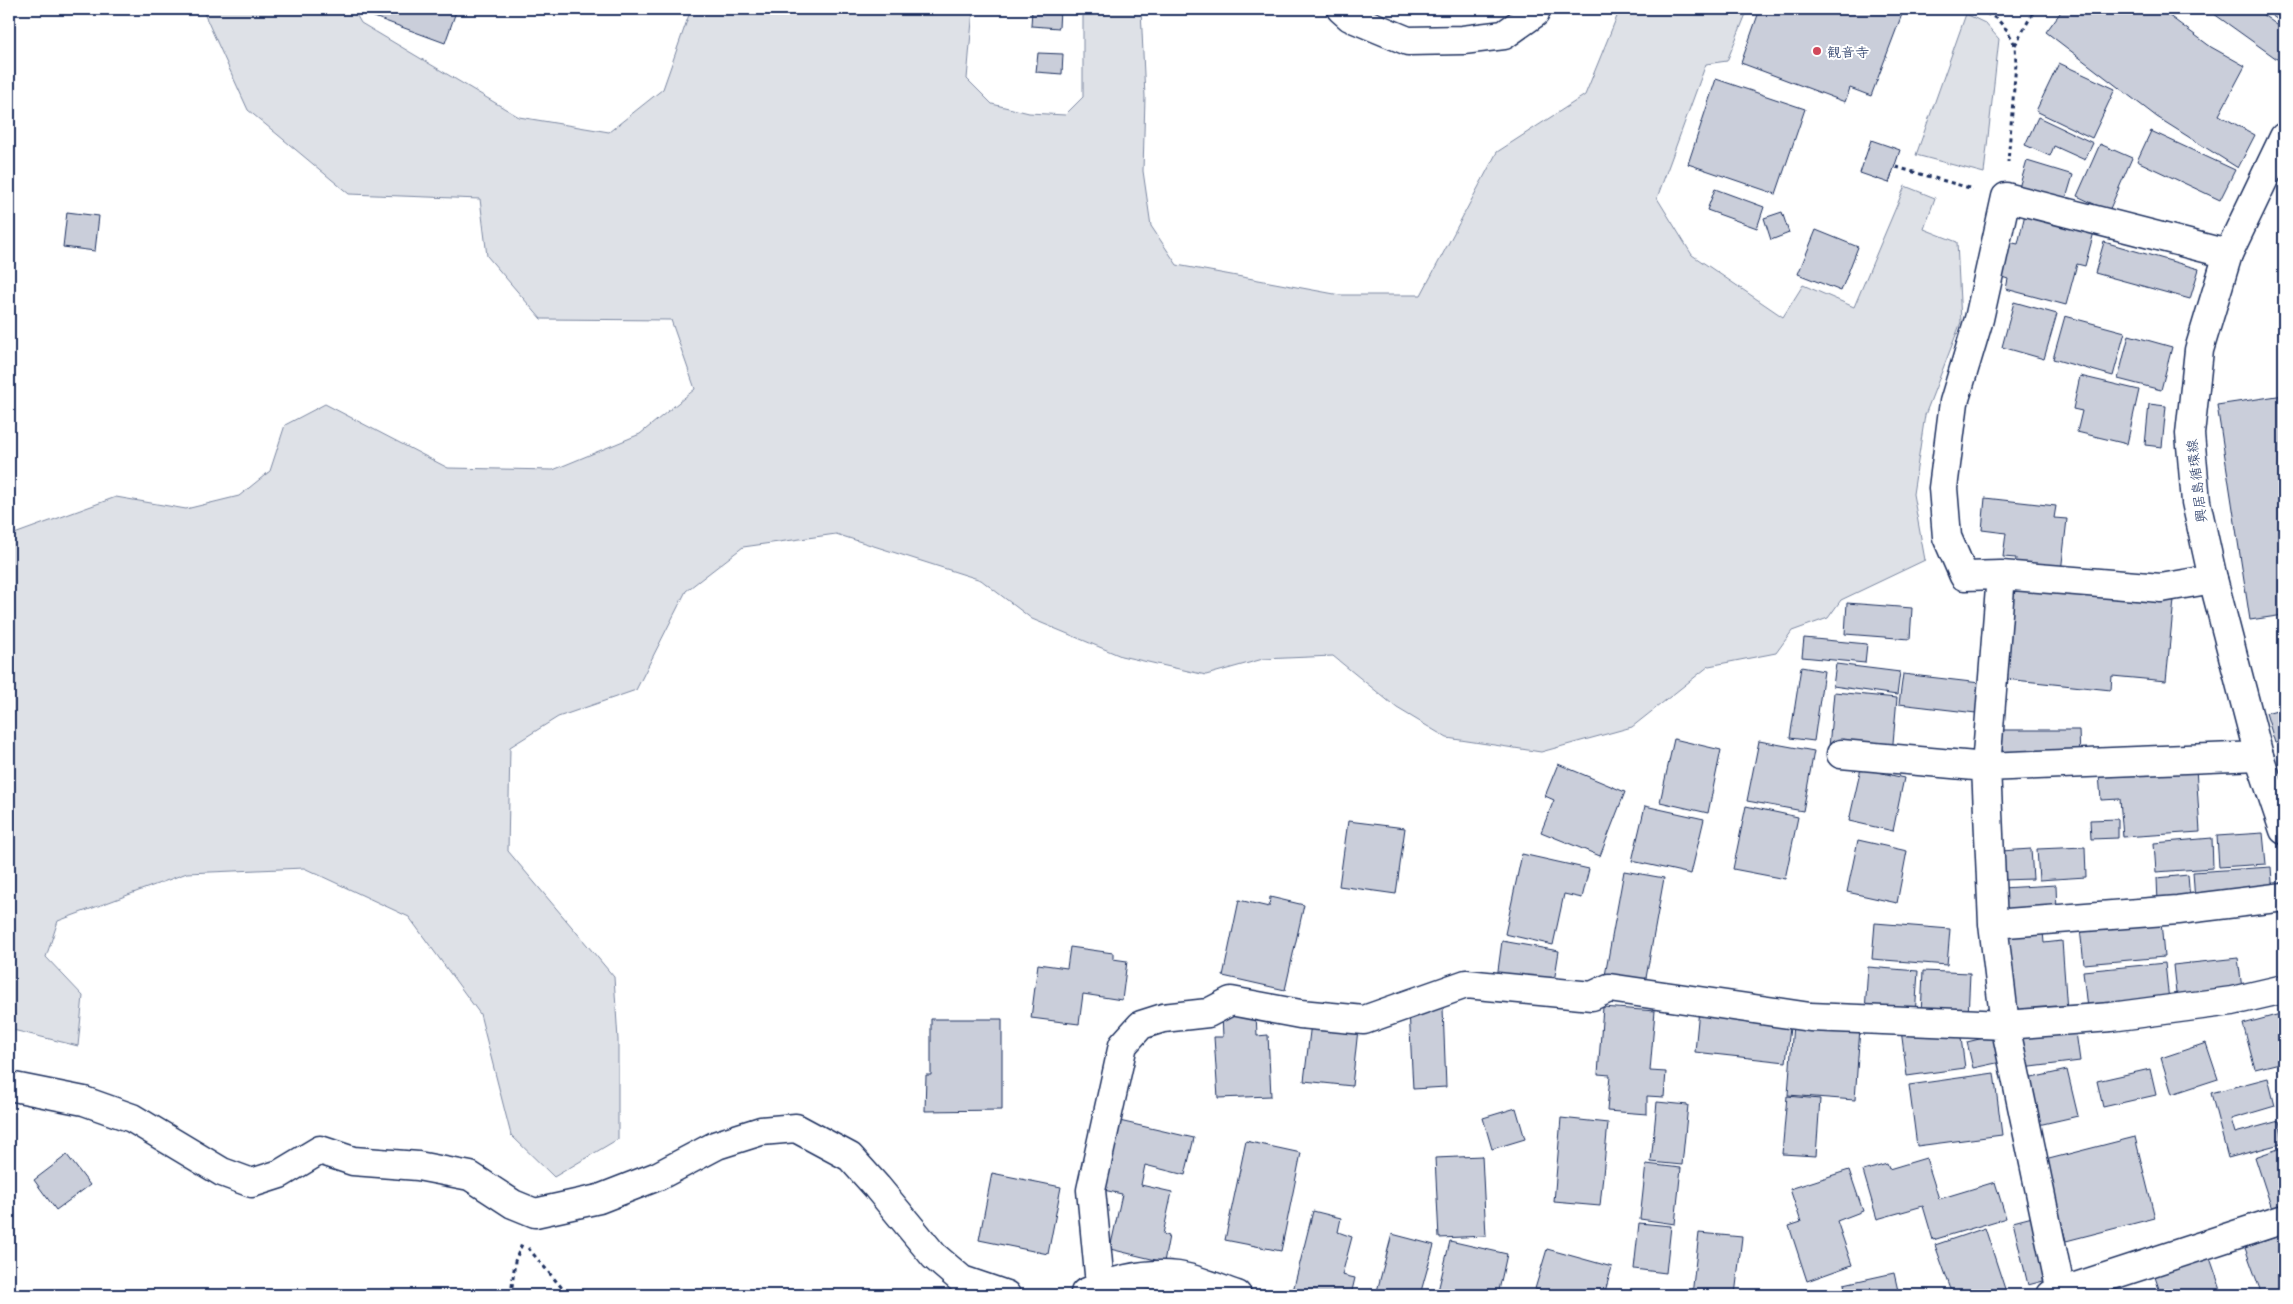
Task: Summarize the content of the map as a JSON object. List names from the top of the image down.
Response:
{
  "streets": {
    "street": ["興居島循環線"]
  },
  "places": ["観音寺"]
}
